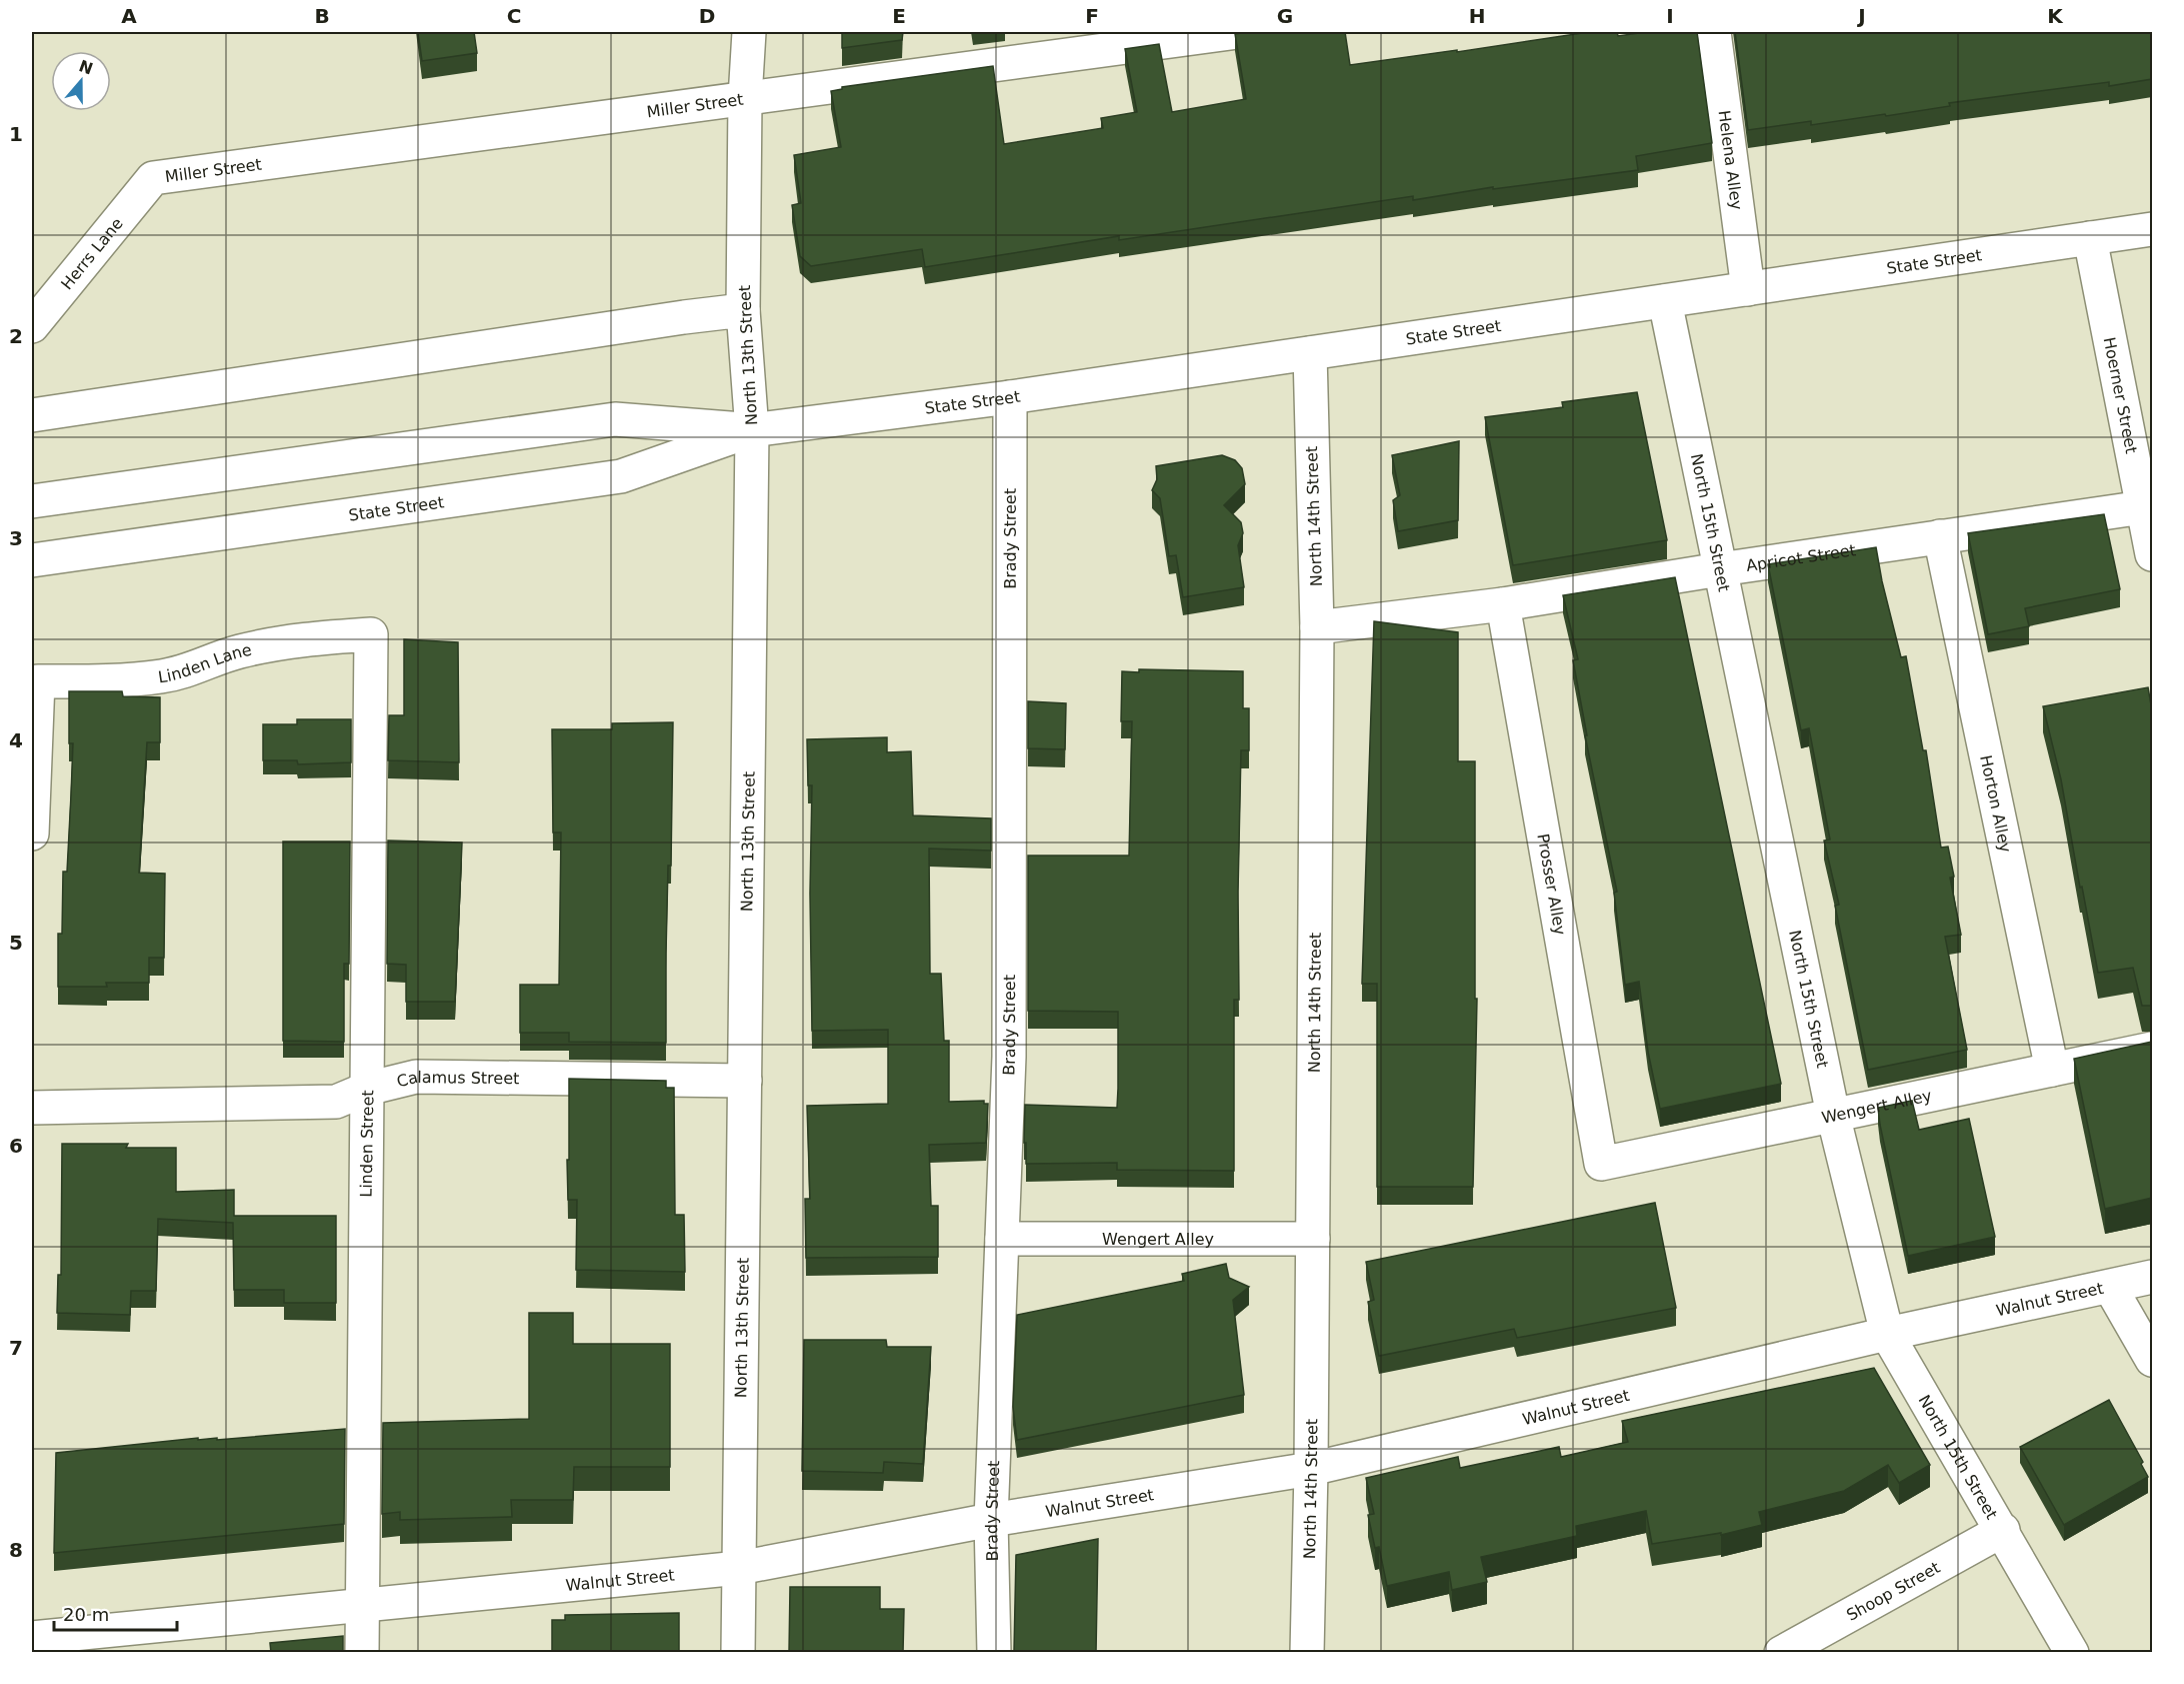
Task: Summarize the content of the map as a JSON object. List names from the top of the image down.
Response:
{
  "streets": {
    "street": [
      "Miller Street",
      "Helena Alley",
      "Herrs Lane",
      "State Street",
      "North 13th Street",
      "Hoerner Street",
      "North 14th Street",
      "North 15th Street",
      "Brady Street",
      "Apricot Street",
      "Linden Lane",
      "Horton Alley",
      "Prosser Alley",
      "Calamus Street",
      "Wengert Alley",
      "Linden Street",
      "Walnut Street",
      "Shoop Street"
    ]
  },
  "crossings": [
    ["Miller Street", "Herrs Lane"],
    ["Miller Street", "North 13th Street"],
    ["Helena Alley", "State Street"],
    ["State Street", "North 13th Street"],
    ["State Street", "Hoerner Street"],
    ["State Street", "North 14th Street"],
    ["State Street", "North 15th Street"],
    ["State Street", "Brady Street"],
    ["North 13th Street", "Calamus Street"],
    ["North 13th Street", "Walnut Street"],
    ["Hoerner Street", "Apricot Street"],
    ["North 14th Street", "Apricot Street"],
    ["North 14th Street", "Wengert Alley"],
    ["North 14th Street", "Walnut Street"],
    ["North 15th Street", "Apricot Street"],
    ["North 15th Street", "Wengert Alley"],
    ["North 15th Street", "Walnut Street"],
    ["North 15th Street", "Shoop Street"],
    ["Brady Street", "Wengert Alley"],
    ["Brady Street", "Walnut Street"],
    ["Apricot Street", "Horton Alley"],
    ["Apricot Street", "Prosser Alley"],
    ["Linden Lane", "Linden Street"],
    ["Horton Alley", "Wengert Alley"],
    ["Prosser Alley", "Wengert Alley"],
    ["Calamus Street", "Linden Street"],
    ["Linden Street", "Walnut Street"]
  ],
  "scale_bar": "20 m",
  "north": "top",
  "grid": {
    "columns": [
      "A",
      "B",
      "C",
      "D",
      "E",
      "F",
      "G",
      "H",
      "I",
      "J",
      "K"
    ],
    "rows": [
      "1",
      "2",
      "3",
      "4",
      "5",
      "6",
      "7",
      "8"
    ]
  }
}
